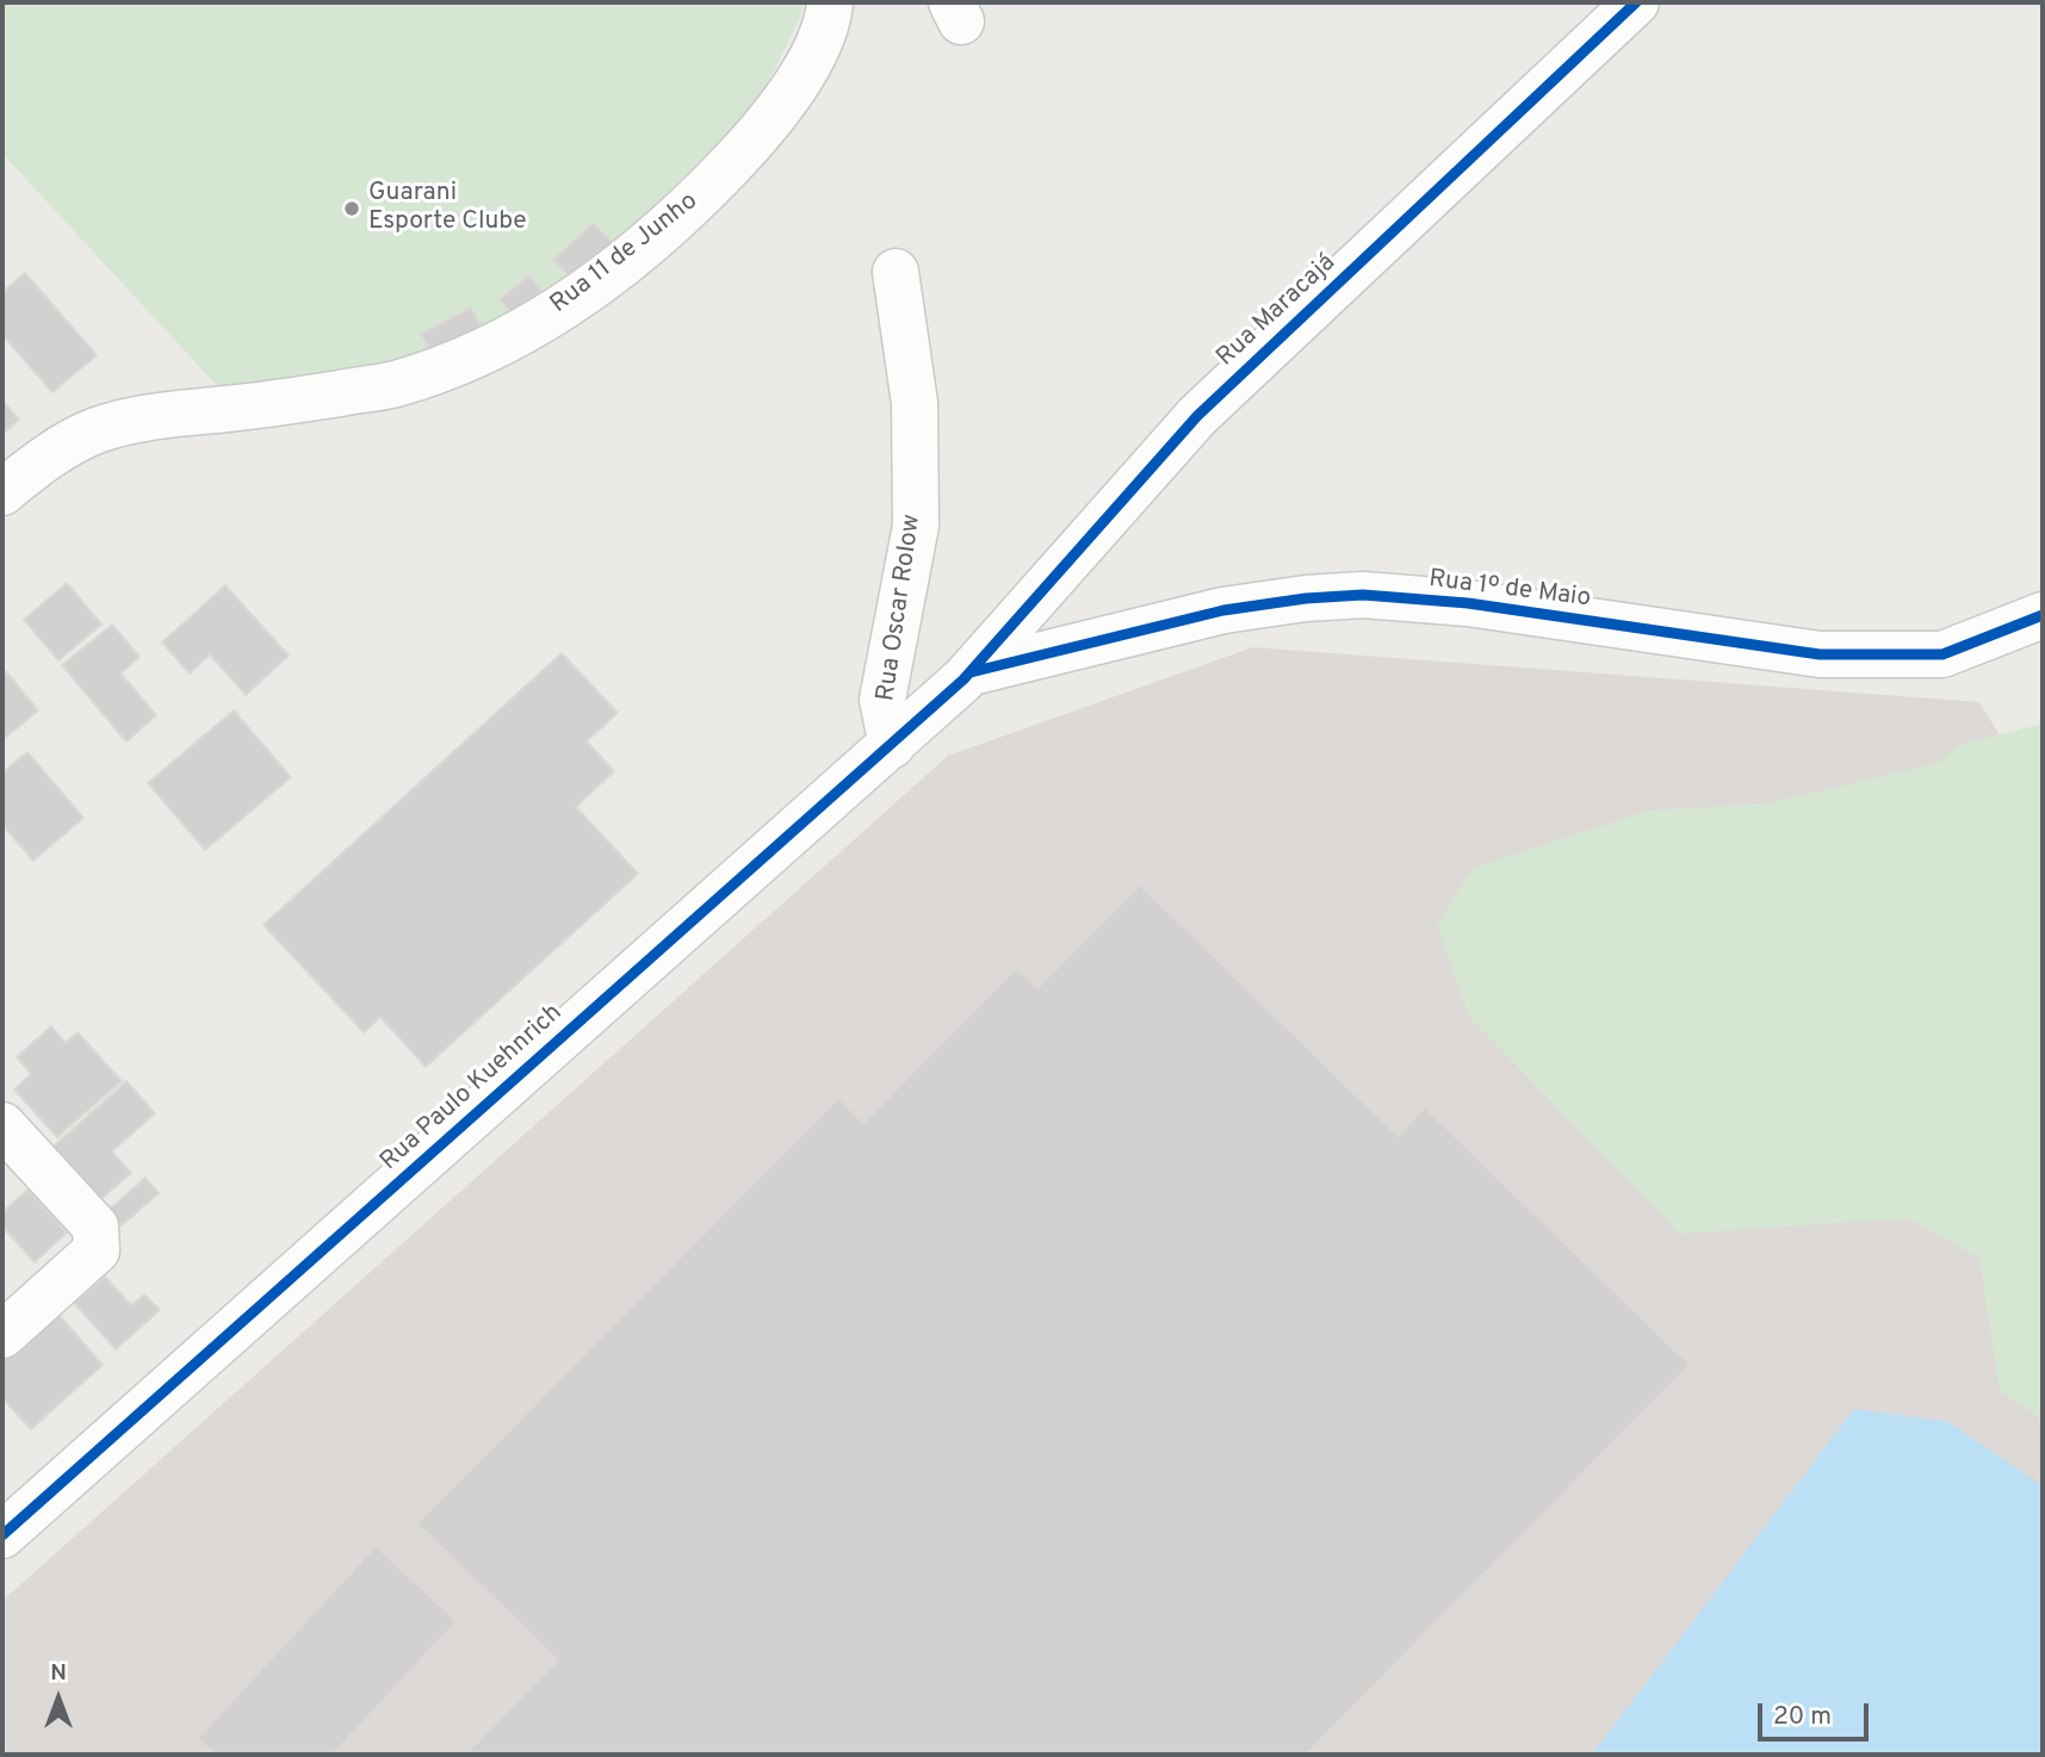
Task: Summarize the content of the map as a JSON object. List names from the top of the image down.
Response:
{
  "streets": {
    "street": [
      "Rua 11 de Junho",
      "Rua Maracajá",
      "Rua 1º de Maio",
      "Rua Oscar Rolow",
      "Rua Paulo Kuehnrich"
    ]
  },
  "crossings": [
    ["Rua Maracajá", "Rua 1º de Maio"],
    ["Rua Maracajá", "Rua Paulo Kuehnrich"],
    ["Rua 1º de Maio", "Rua Paulo Kuehnrich"],
    ["Rua Oscar Rolow", "Rua Paulo Kuehnrich"]
  ],
  "places": ["Guarani Esporte Clube"],
  "scale_bar": "20 m",
  "north": "top"
}
